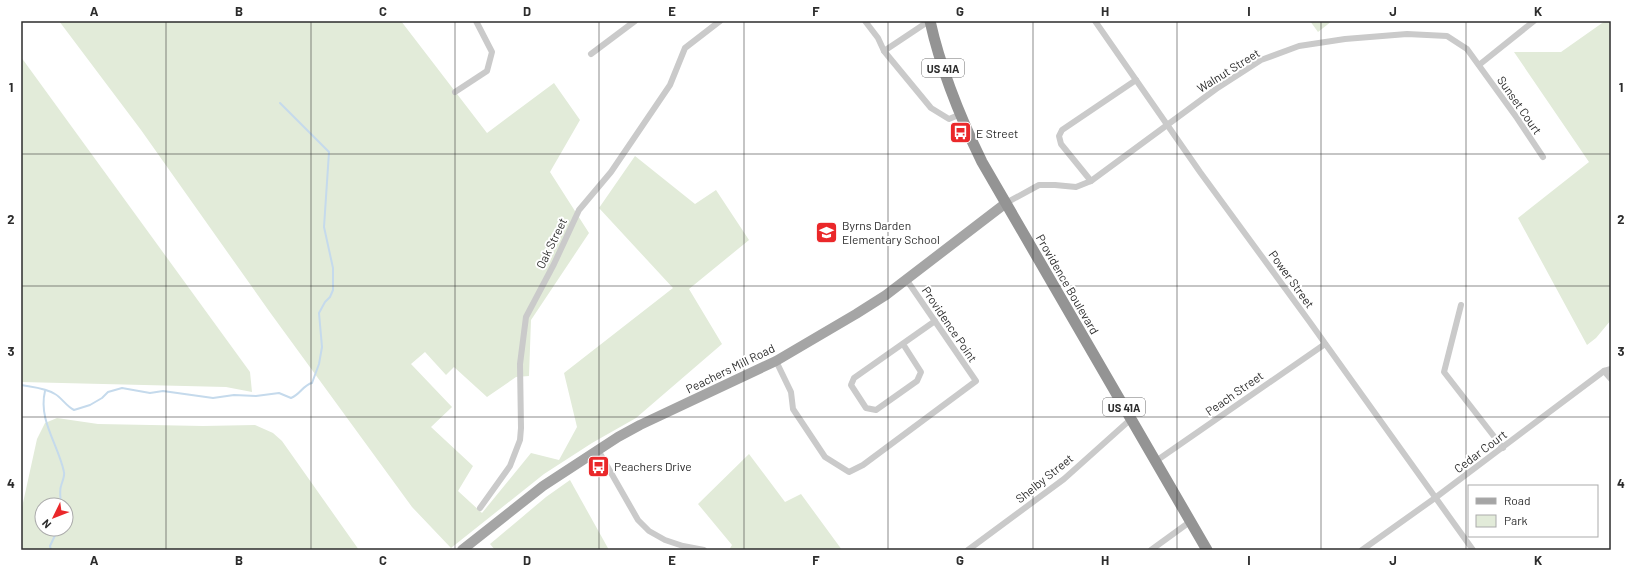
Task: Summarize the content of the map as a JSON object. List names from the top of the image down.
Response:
{
  "streets": {
    "highway": ["US 41A", "Providence Boulevard"],
    "main road": ["Peachers Mill Road"],
    "street": [
      "Walnut Street",
      "Sunset Court",
      "Oak Street",
      "Power Street",
      "Providence Point",
      "Peach Street",
      "Cedar Court",
      "Shelby Street"
    ]
  },
  "crossings": [
    ["Walnut Street", "Sunset Court"],
    ["Walnut Street", "Power Street"],
    ["Walnut Street", "Providence Boulevard"],
    ["Walnut Street", "Peachers Mill Road"],
    ["Power Street", "Peach Street"],
    ["Power Street", "Cedar Court"],
    ["Providence Boulevard", "Peachers Mill Road"],
    ["Providence Boulevard", "Peach Street"],
    ["Providence Boulevard", "Shelby Street"],
    ["Providence Point", "Peachers Mill Road"]
  ],
  "places": {
    "bus stop": ["E Street", "Peachers Drive"],
    "school or university": ["Byrns Darden Elementary School"]
  },
  "legend": ["Road", "Park"],
  "north": "bottom left",
  "grid": {
    "columns": [
      "A",
      "B",
      "C",
      "D",
      "E",
      "F",
      "G",
      "H",
      "I",
      "J",
      "K"
    ],
    "rows": [
      "1",
      "2",
      "3",
      "4"
    ]
  }
}
